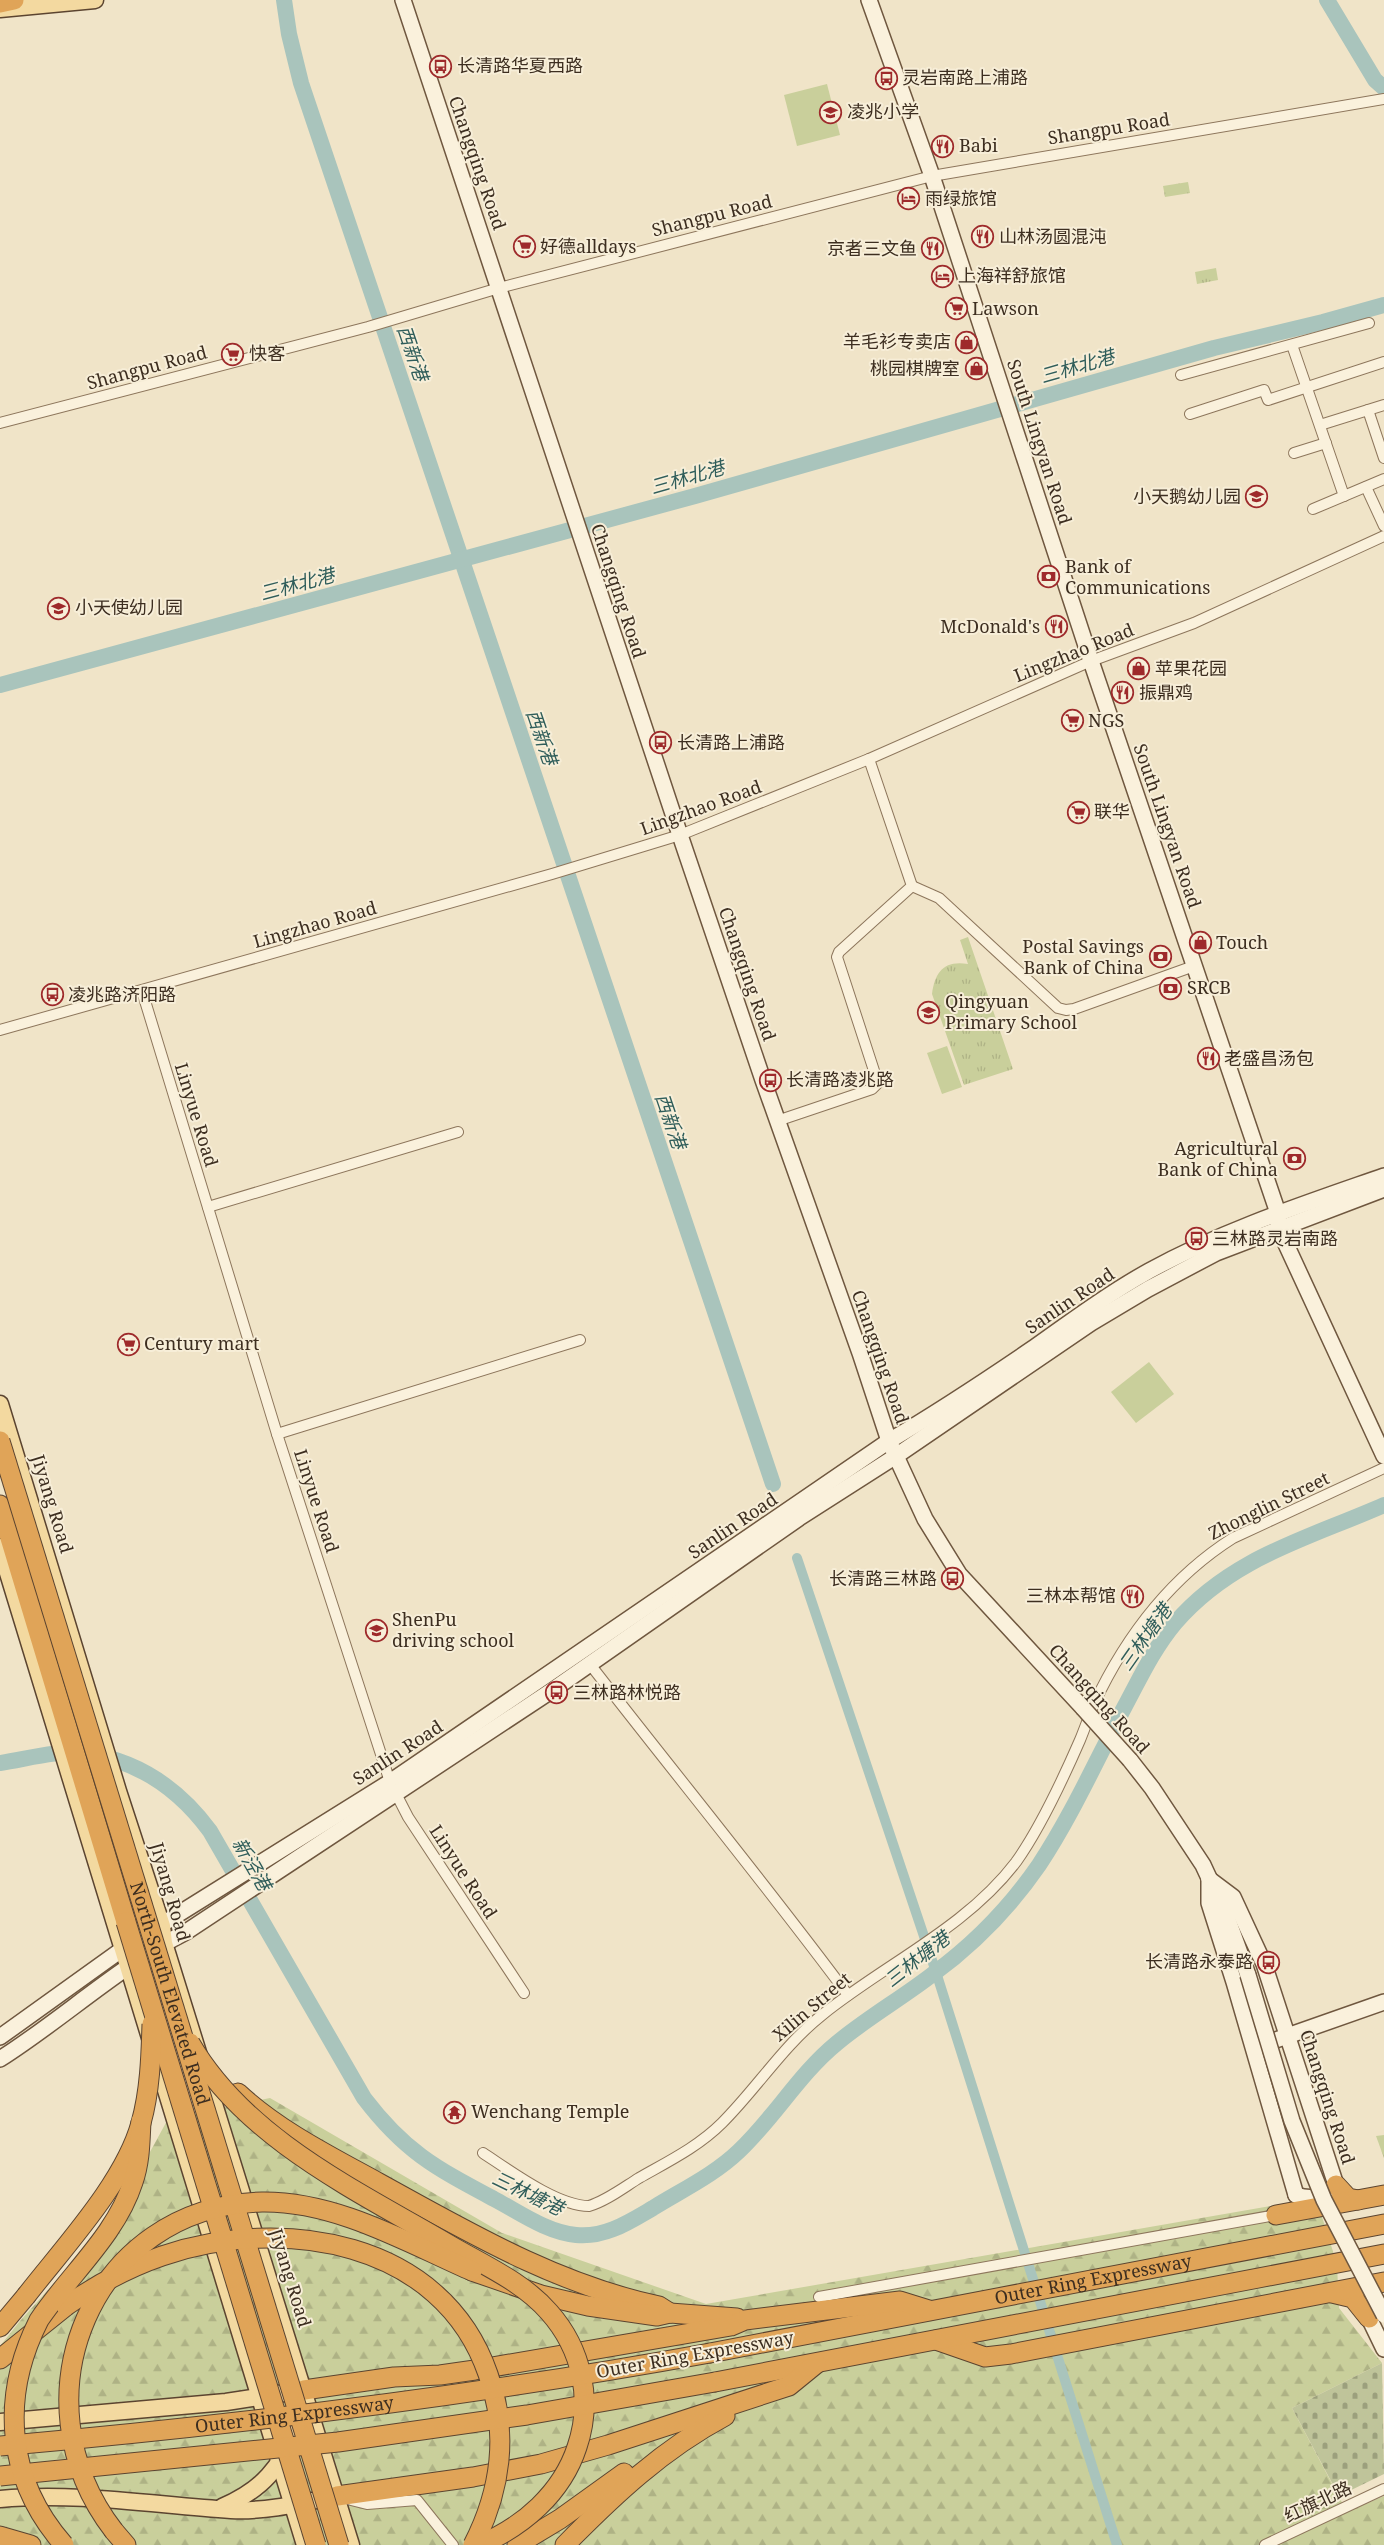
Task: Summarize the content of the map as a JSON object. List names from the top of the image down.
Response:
{
  "streets": {
    "highway": ["North-South Elevated Road", "Outer Ring Expressway"],
    "main road": [
      "Changqing Road",
      "South Lingyan Road",
      "Sanlin Road",
      "Jiyang Road"
    ],
    "street": [
      "Shangpu Road",
      "Lingzhao Road",
      "Linyue Road",
      "Zhonglin Street",
      "Xilin Street",
      "红旗北路"
    ]
  },
  "crossings": [
    ["Shangpu Road", "Changqing Road"],
    ["Shangpu Road", "South Lingyan Road"],
    ["Changqing Road", "Lingzhao Road"],
    ["Changqing Road", "Sanlin Road"],
    ["Changqing Road", "Zhonglin Street"],
    ["Changqing Road", "Xilin Street"],
    ["South Lingyan Road", "Lingzhao Road"],
    ["South Lingyan Road", "Sanlin Road"],
    ["Lingzhao Road", "Linyue Road"],
    ["Linyue Road", "Sanlin Road"],
    ["Sanlin Road", "Jiyang Road"],
    ["Zhonglin Street", "Xilin Street"]
  ],
  "water": [
    "西新港",
    "三林北港",
    "三林塘港",
    "新泾港"
  ],
  "places": {
    "bus stop": [
      "长清路华夏西路",
      "灵岩南路上浦路",
      "长清路上浦路",
      "凌兆路济阳路",
      "长清路凌兆路",
      "三林路灵岩南路",
      "长清路三林路",
      "三林路林悦路",
      "长清路永泰路"
    ],
    "school or university": [
      "凌兆小学",
      "小天鹅幼儿园",
      "小天使幼儿园",
      "Qingyuan Primary School",
      "ShenPu driving school"
    ],
    "restaurant": [
      "Babi",
      "山林汤圆混沌",
      "京者三文鱼",
      "McDonald's",
      "振鼎鸡",
      "老盛昌汤包",
      "三林本帮馆"
    ],
    "hotel": ["雨绿旅馆", "上海祥舒旅馆"],
    "supermarket": [
      "好德alldays",
      "Lawson",
      "快客",
      "NGS",
      "联华",
      "Century mart"
    ],
    "shop": [
      "羊毛衫专卖店",
      "桃园棋牌室",
      "苹果花园",
      "Touch"
    ],
    "bank": [
      "Bank of Communications",
      "Postal Savings Bank of China",
      "SRCB",
      "Agricultural Bank of China"
    ],
    "temple": ["Wenchang Temple"]
  }
}
